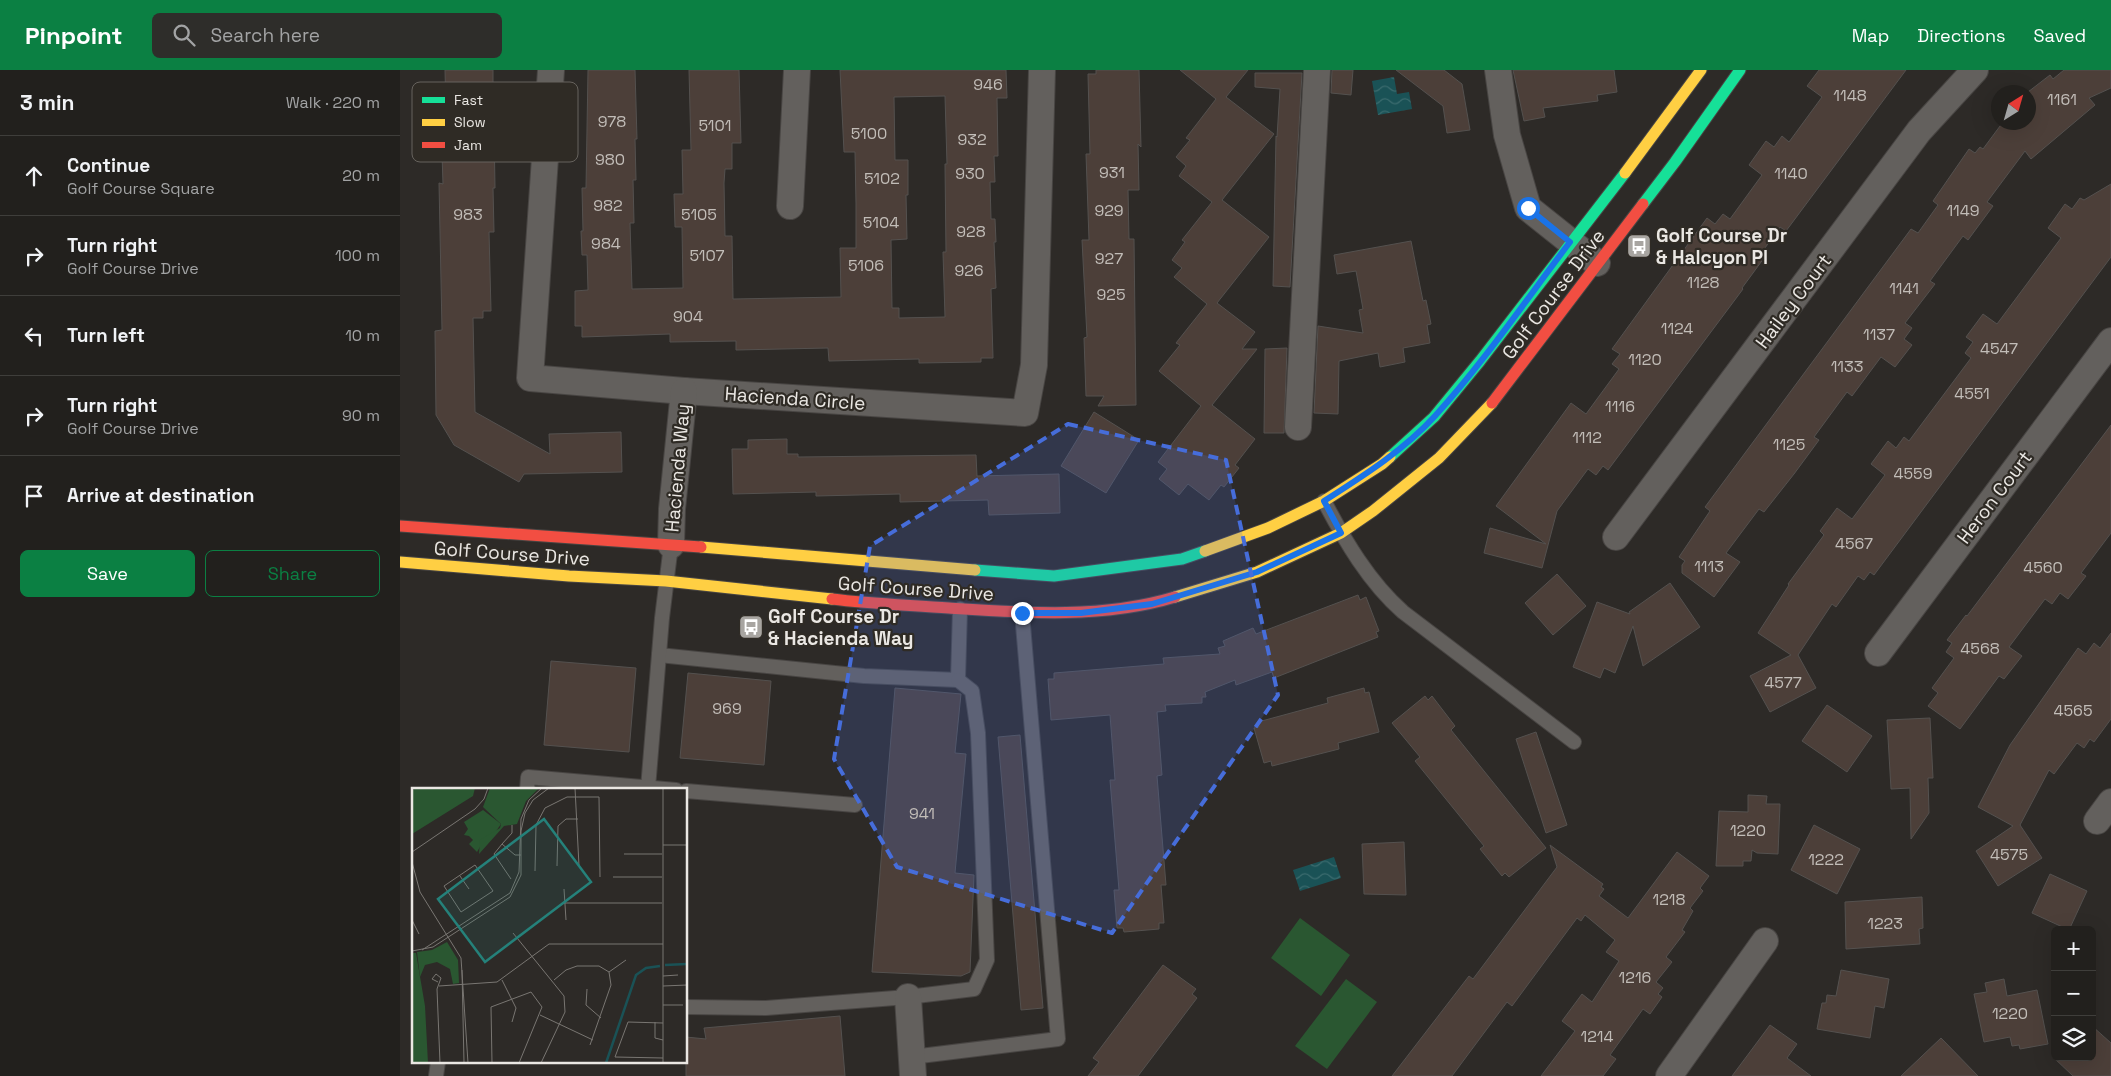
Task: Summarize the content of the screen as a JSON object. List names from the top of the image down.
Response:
{
  "streets": {
    "street": [
      "Golf Course Drive",
      "Hailey Court",
      "Hacienda Circle",
      "Hacienda Way",
      "Heron Court"
    ]
  },
  "crossings": [
    ["Golf Course Drive", "Hacienda Way"],
    ["Hacienda Circle", "Hacienda Way"]
  ],
  "places": {
    "bus stop": ["Golf Course Dr & Halcyon Pl", "Golf Course Dr & Hacienda Way"]
  },
  "house_numbers": [
    "946",
    "1148",
    "1161",
    "978",
    "5101",
    "5100",
    "932",
    "980",
    "931",
    "930",
    "1140",
    "5102",
    "982",
    "929",
    "1149",
    "983",
    "5105",
    "5104",
    "928",
    "984",
    "5107",
    "927",
    "5106",
    "926",
    "1128",
    "1141",
    "925",
    "904",
    "1124",
    "1137",
    "4547",
    "1120",
    "1133",
    "4551",
    "1116",
    "1112",
    "1125",
    "4559",
    "4567",
    "1113",
    "4560",
    "4568",
    "4577",
    "969",
    "4565",
    "941",
    "1220",
    "4575",
    "1222",
    "1218",
    "1223",
    "1216",
    "1220",
    "1214"
  ],
  "legend": ["Fast", "Slow", "Jam"],
  "north": "top right",
  "page": {
    "header": "Pinpoint",
    "search": "Search here",
    "nav": ["Map", "Directions", "Saved"],
    "heading": ["3 min", "Walk · 220 m"],
    "list": [
      ["Continue", "Golf Course Square", "20 m"],
      ["Turn right", "Golf Course Drive", "100 m"],
      ["Turn left", "10 m"],
      ["Turn right", "Golf Course Drive", "90 m"],
      "Arrive at destination"
    ],
    "buttons": ["Save", "Share"],
    "map_buttons": ["+", "−"]
  }
}
